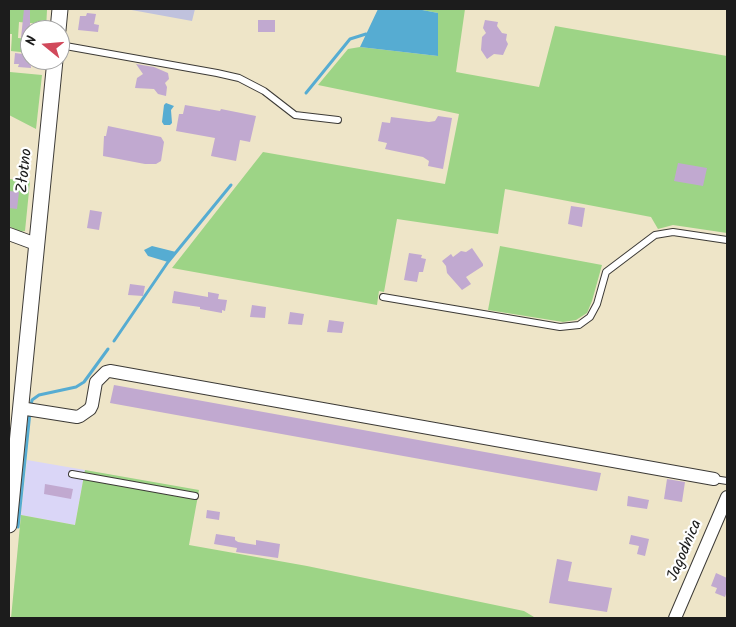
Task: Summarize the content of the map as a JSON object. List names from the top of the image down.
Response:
{
  "streets": {
    "street": ["Złotno", "Jagodnica"]
  },
  "north": "left"
}
